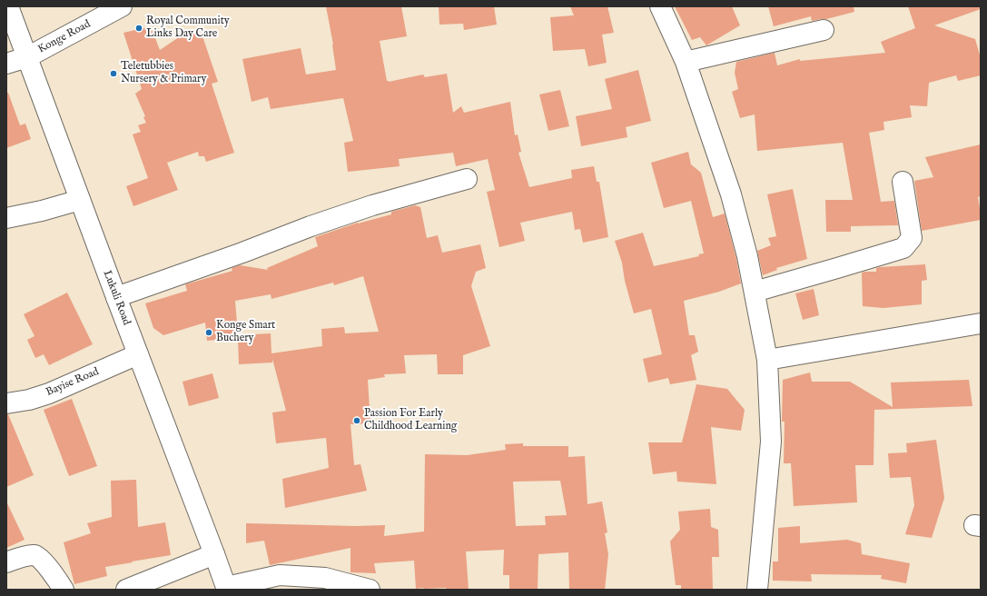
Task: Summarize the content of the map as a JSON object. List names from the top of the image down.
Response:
{
  "streets": {
    "street": ["Konge Road", "Lukuli Road", "Bayise Road"]
  },
  "crossings": [
    ["Konge Road", "Lukuli Road"],
    ["Lukuli Road", "Bayise Road"]
  ],
  "places": [
    "Royal Community Links Day Care",
    "Teletubbies Nursery & Primary",
    "Konge Smart Buchery",
    "Passion For Early Childhood Learning"
  ]
}
